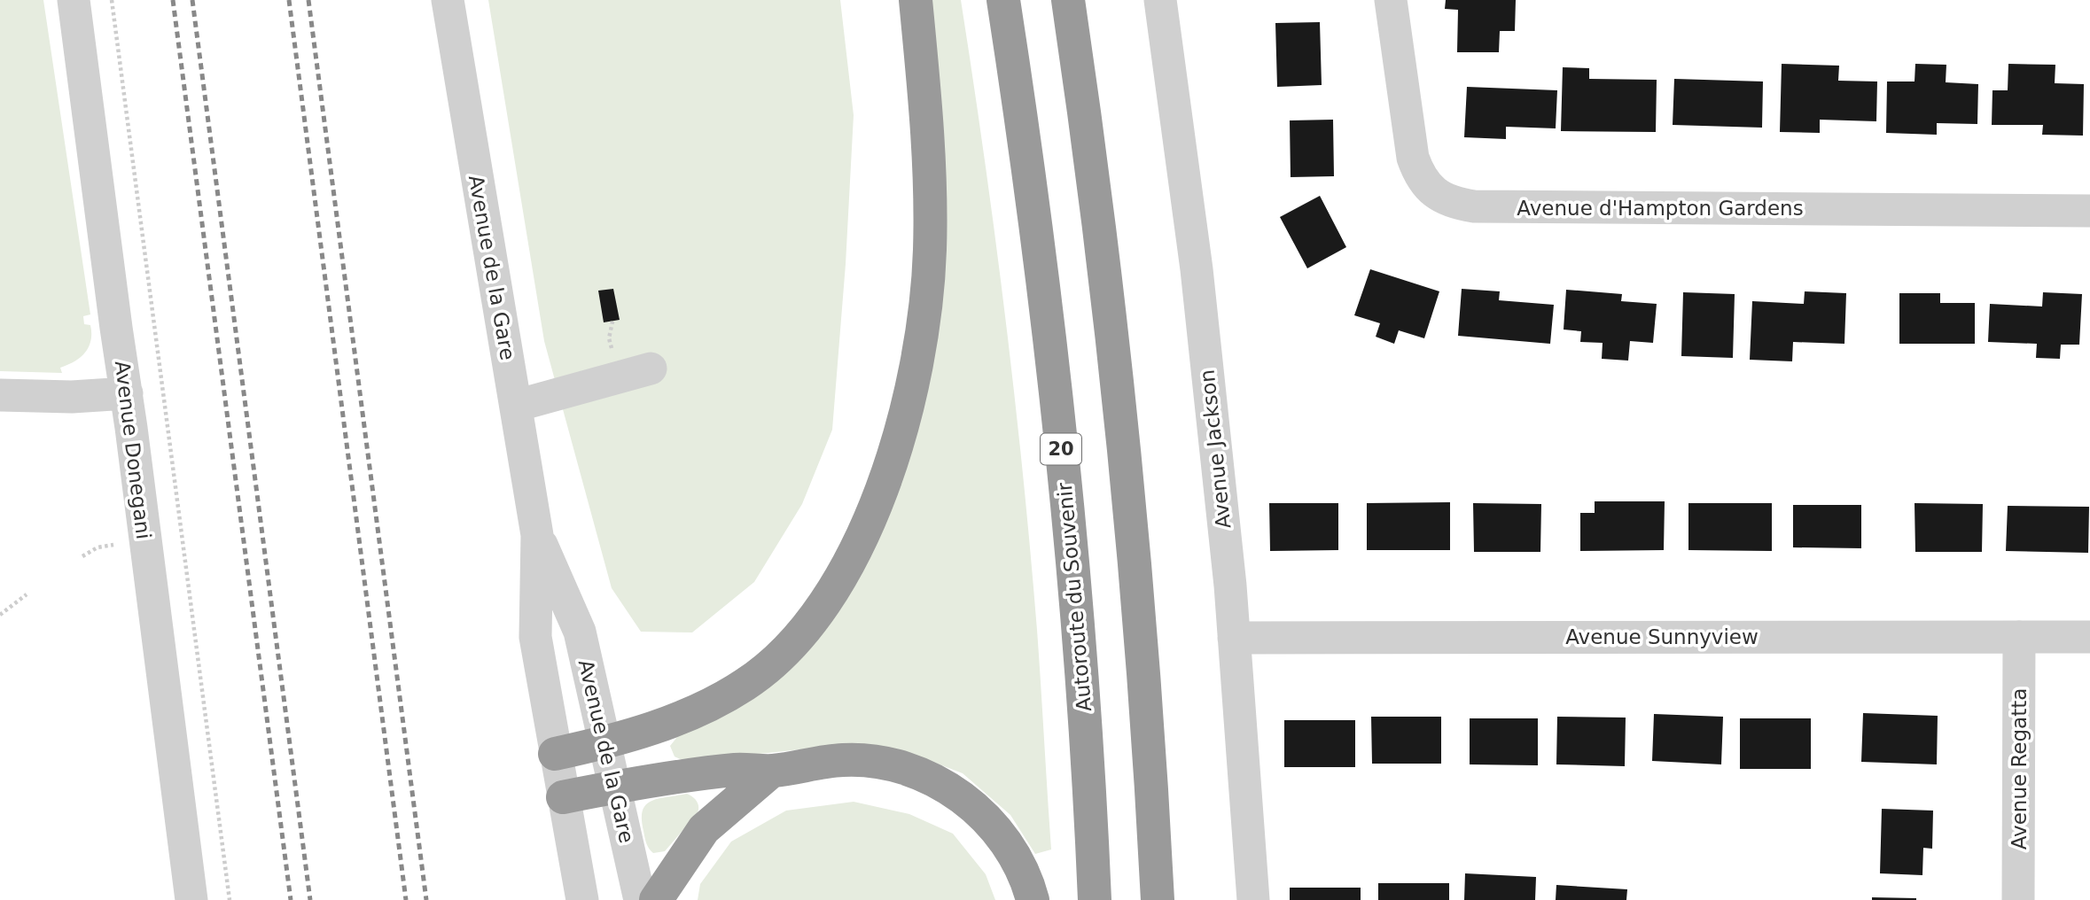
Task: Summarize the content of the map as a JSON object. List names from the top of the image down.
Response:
{
  "streets": {
    "highway": ["20", "Autoroute du Souvenir"],
    "street": [
      "Avenue d'Hampton Gardens",
      "Avenue de la Gare",
      "Avenue Jackson",
      "Avenue Donegani",
      "Avenue Sunnyview",
      "Avenue Regatta"
    ]
  },
  "crossings": [
    ["Avenue Jackson", "Avenue Sunnyview"],
    ["Avenue Sunnyview", "Avenue Regatta"]
  ]
}
